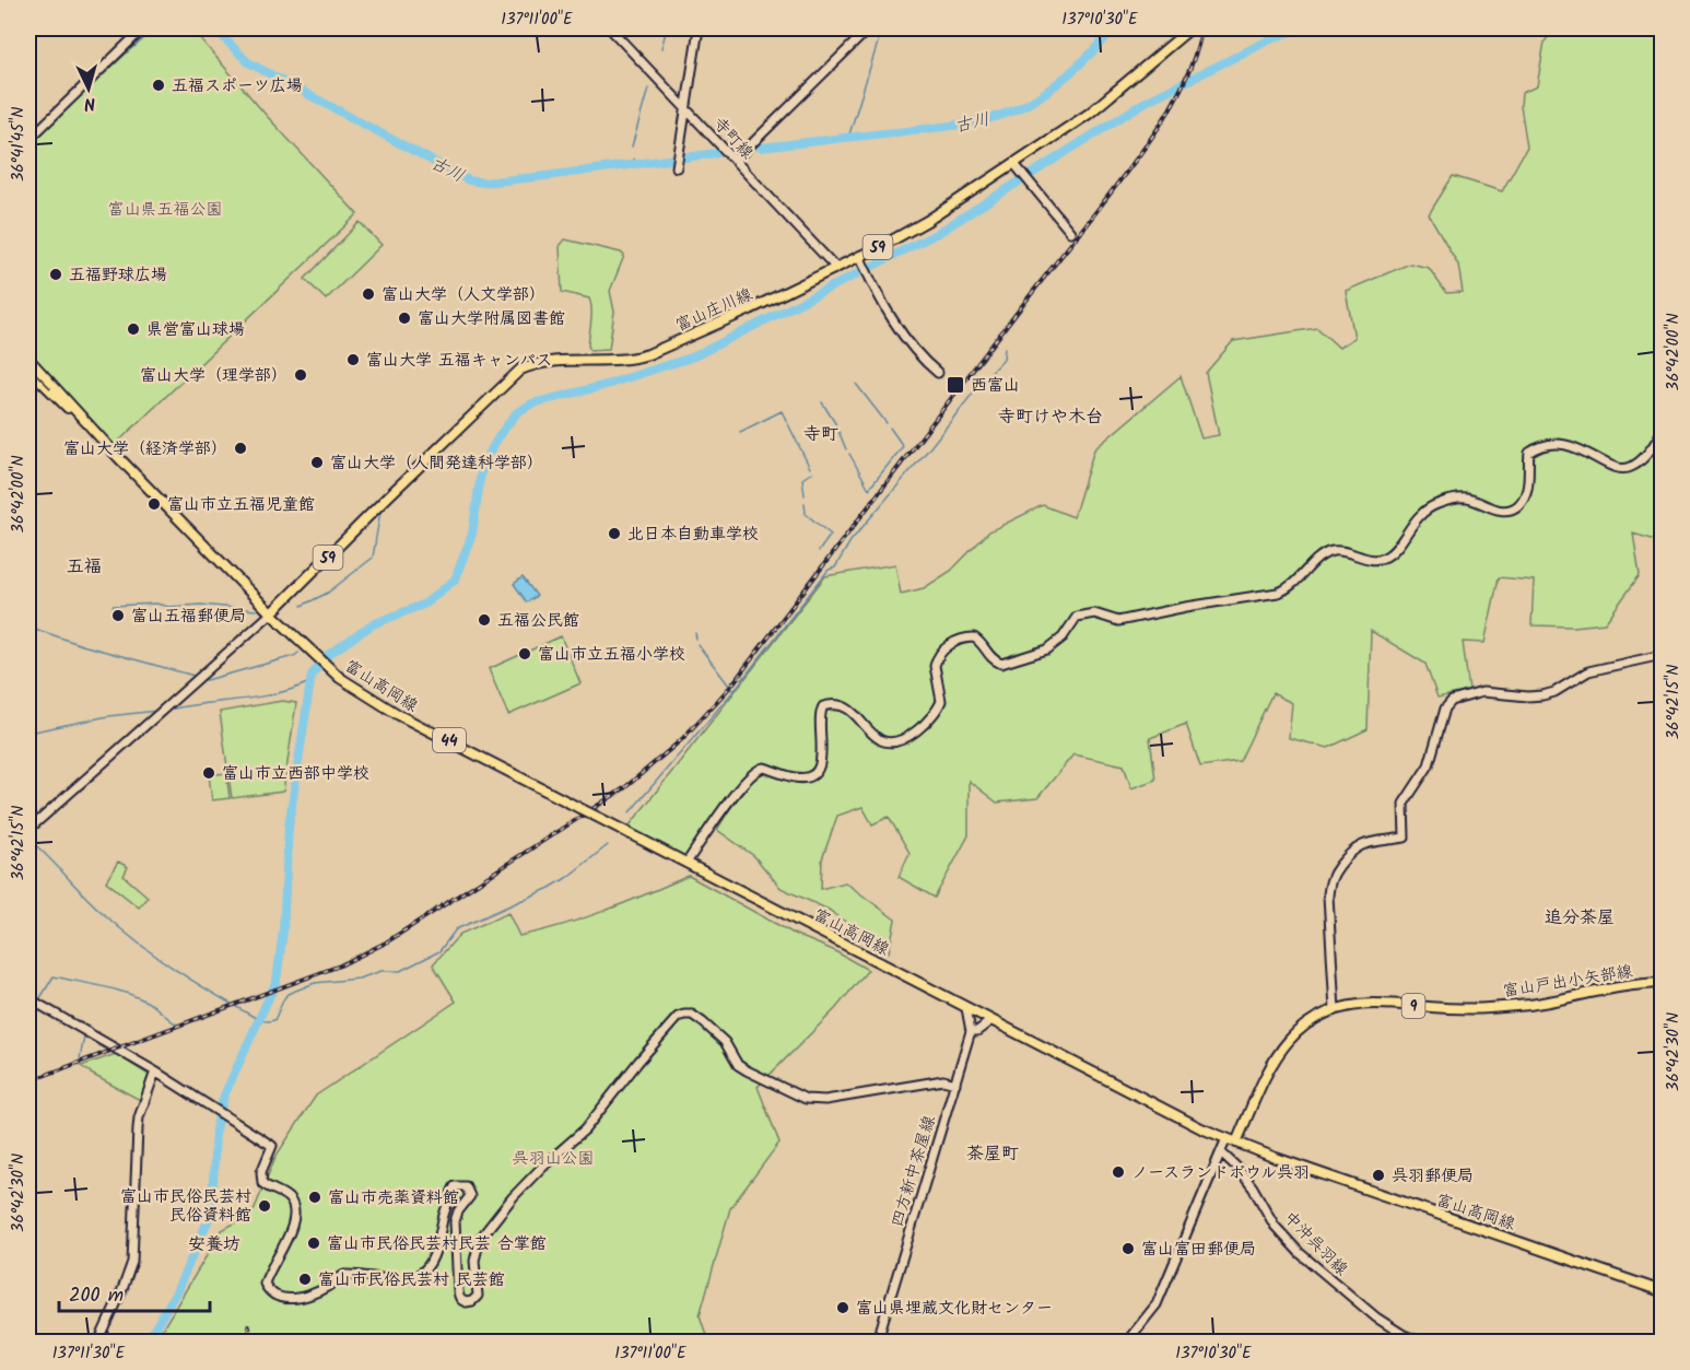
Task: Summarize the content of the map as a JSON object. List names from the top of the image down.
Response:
{
  "streets": {
    "main road": [
      "59",
      "富山庄川線",
      "富山高岡線",
      "44",
      "富山戸出小矢部線",
      "9"
    ],
    "street": ["寺町線", "四方新中茶屋線", "中沖呉羽線"]
  },
  "crossings": [
    ["寺町線", "富山庄川線"],
    ["富山庄川線", "富山高岡線"],
    ["富山高岡線", "44"],
    ["富山高岡線", "富山戸出小矢部線"],
    ["富山高岡線", "四方新中茶屋線"]
  ],
  "districts": [
    "寺町けや木台",
    "寺町",
    "五福",
    "追分茶屋",
    "茶屋町",
    "安養坊"
  ],
  "water": ["古川"],
  "parks": ["富山県五福公園", "呉羽山公園"],
  "places": {
    "other": [
      "五福スポーツ広場",
      "五福野球広場",
      "富山大学（人文学部）",
      "富山大学附属図書館",
      "県営富山球場",
      "富山大学 五福キャンパス",
      "富山大学（理学部）",
      "富山大学（経済学部）",
      "富山大学（人間発達科学部）",
      "富山市立五福児童館",
      "北日本自動車学校",
      "富山五福郵便局",
      "五福公民館",
      "富山市立五福小学校",
      "富山市立西部中学校",
      "ノースランドボウル呉羽",
      "呉羽郵便局",
      "富山市売薬資料館",
      "富山市民俗民芸村 民俗資料館",
      "富山市民俗民芸村民芸 合掌館",
      "富山富田郵便局",
      "富山市民俗民芸村 民芸館",
      "富山県埋蔵文化財センター"
    ],
    "transit": ["西富山"]
  },
  "scale_bar": "200 m",
  "north": "bottom",
  "coordinates": [
    "137°11'00\"E",
    "137°10'30\"E",
    "36°41'45\"N",
    "36°42'00\"N",
    "36°42'15\"N",
    "36°42'30\"N",
    "137°11'30\"E"
  ]
}
